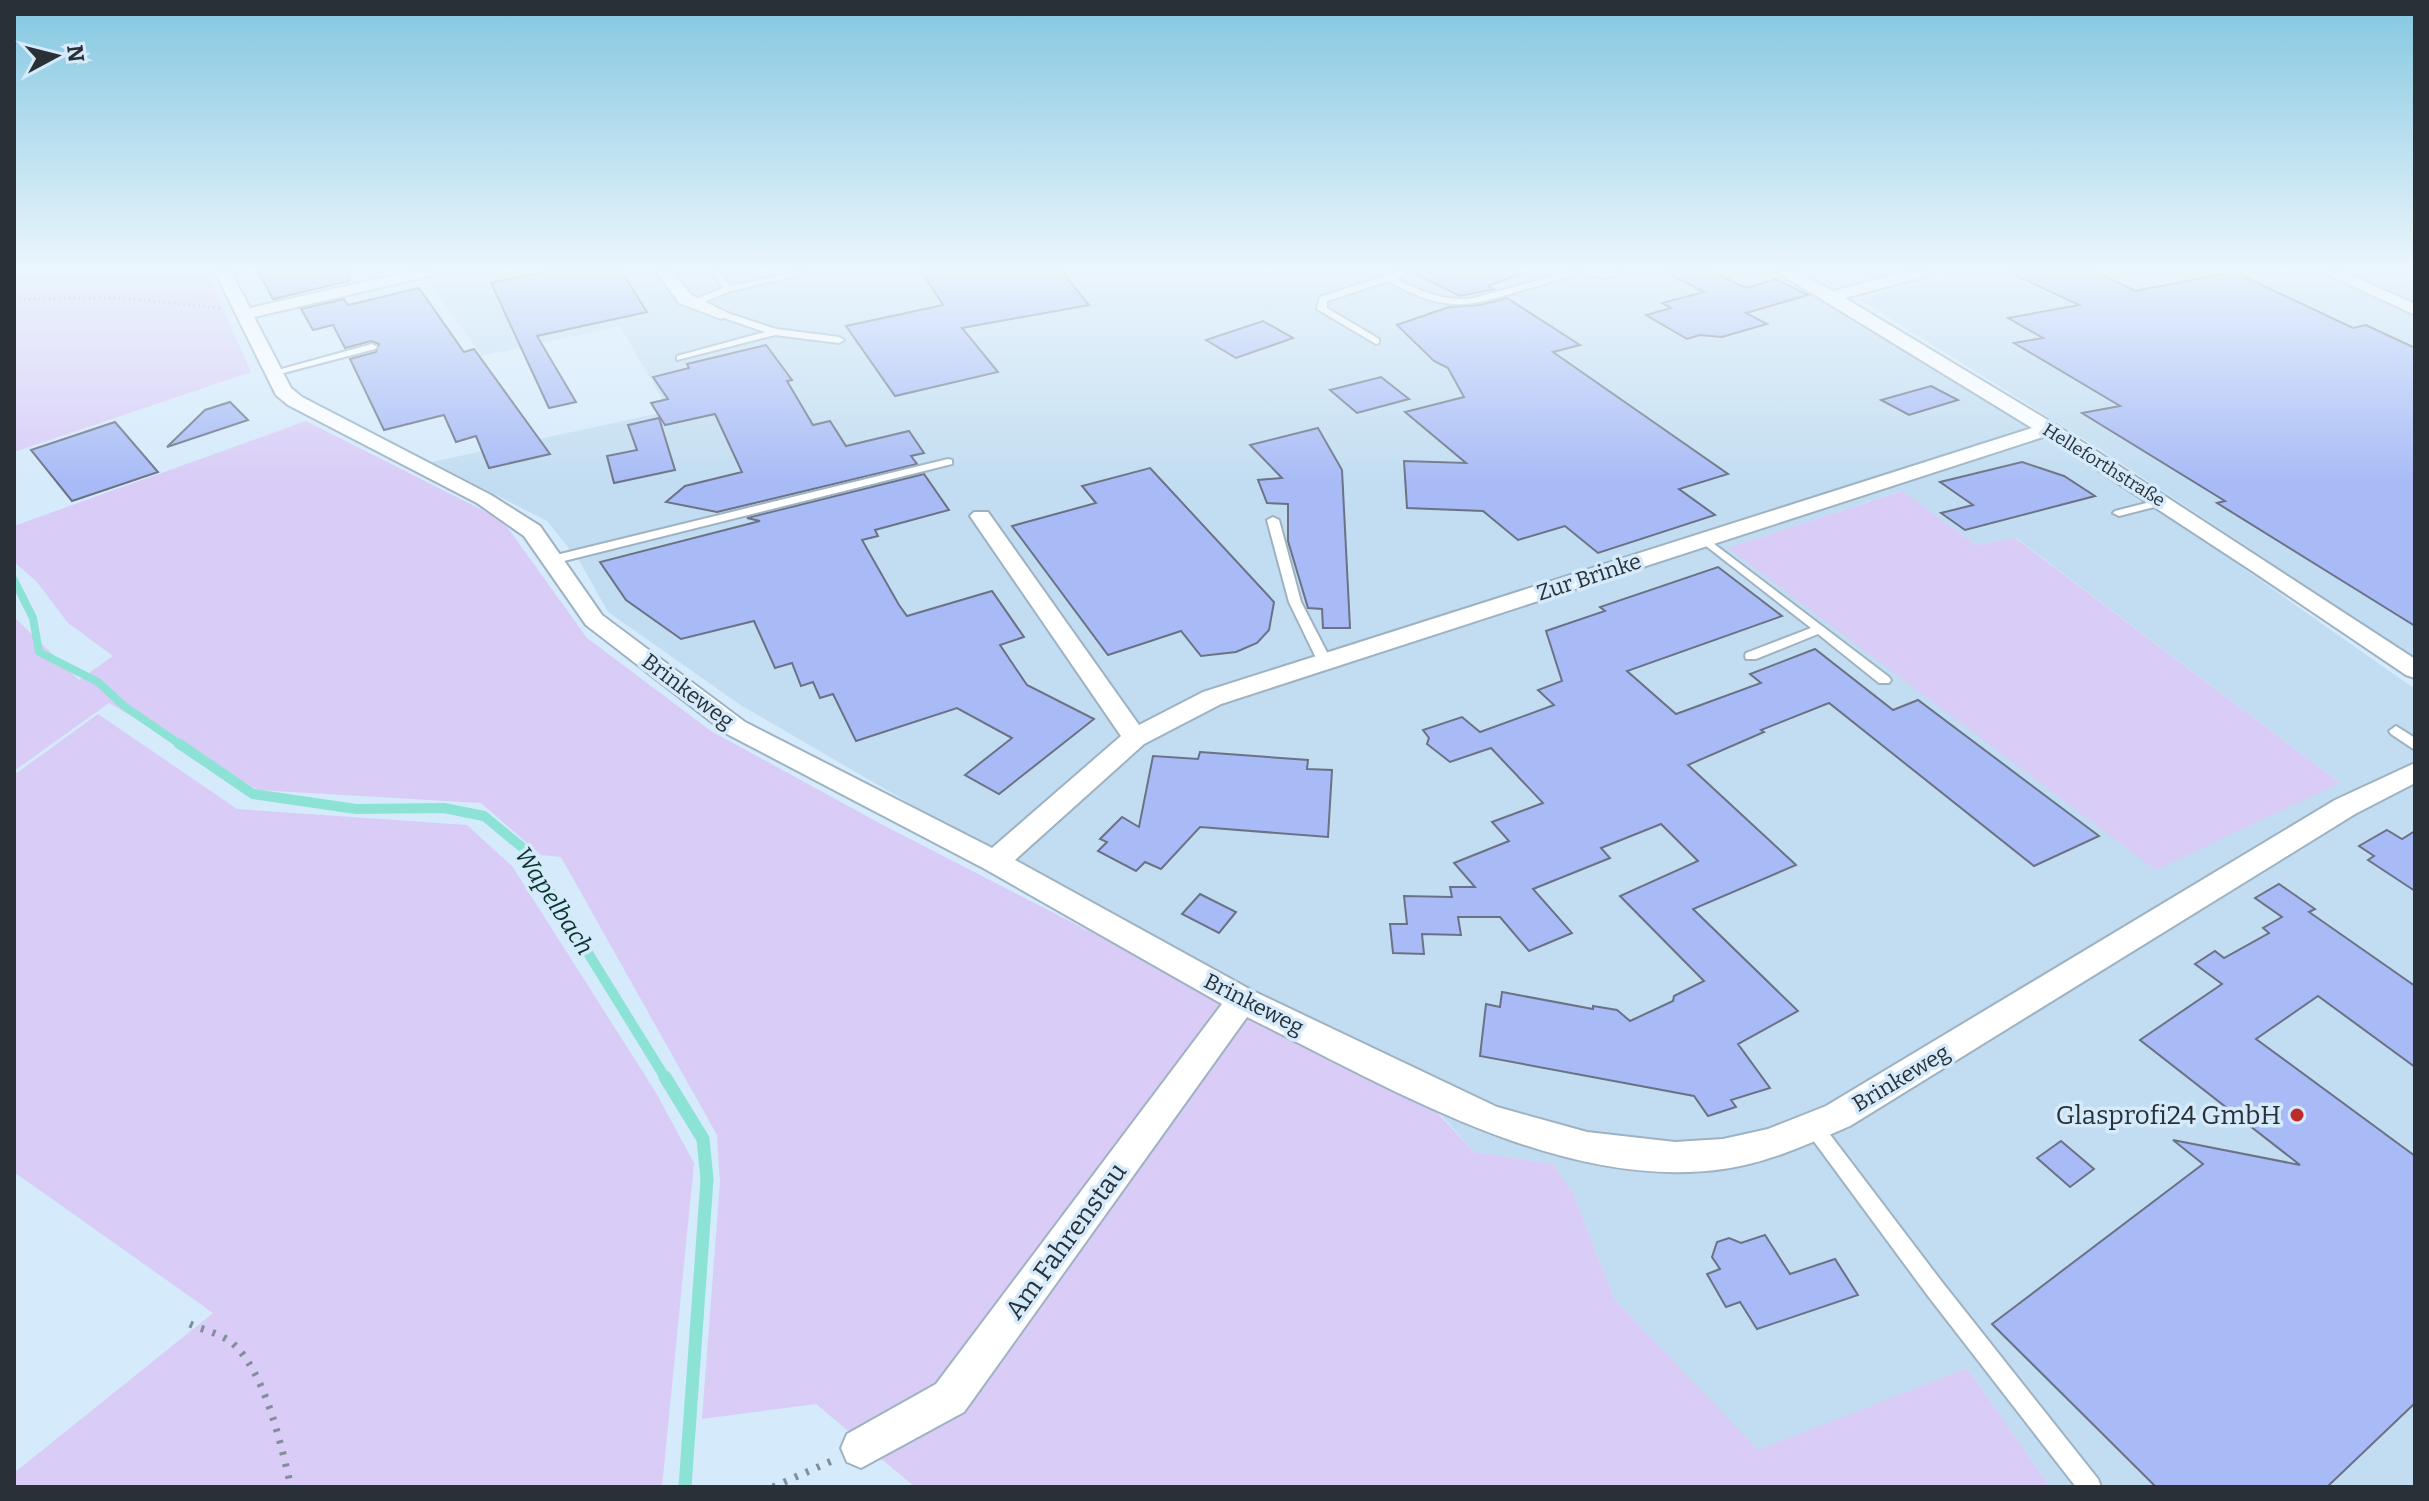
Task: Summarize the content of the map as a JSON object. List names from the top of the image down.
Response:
{
  "streets": {
    "street": [
      "Helleforthstraße",
      "Zur Brinke",
      "Brinkeweg",
      "Am Fahrenstau"
    ]
  },
  "crossings": [
    ["Helleforthstraße", "Zur Brinke"],
    ["Zur Brinke", "Brinkeweg"],
    ["Brinkeweg", "Am Fahrenstau"]
  ],
  "water": ["Wapelbach"],
  "places": ["Glasprofi24 GmbH"],
  "north": "right"
}
